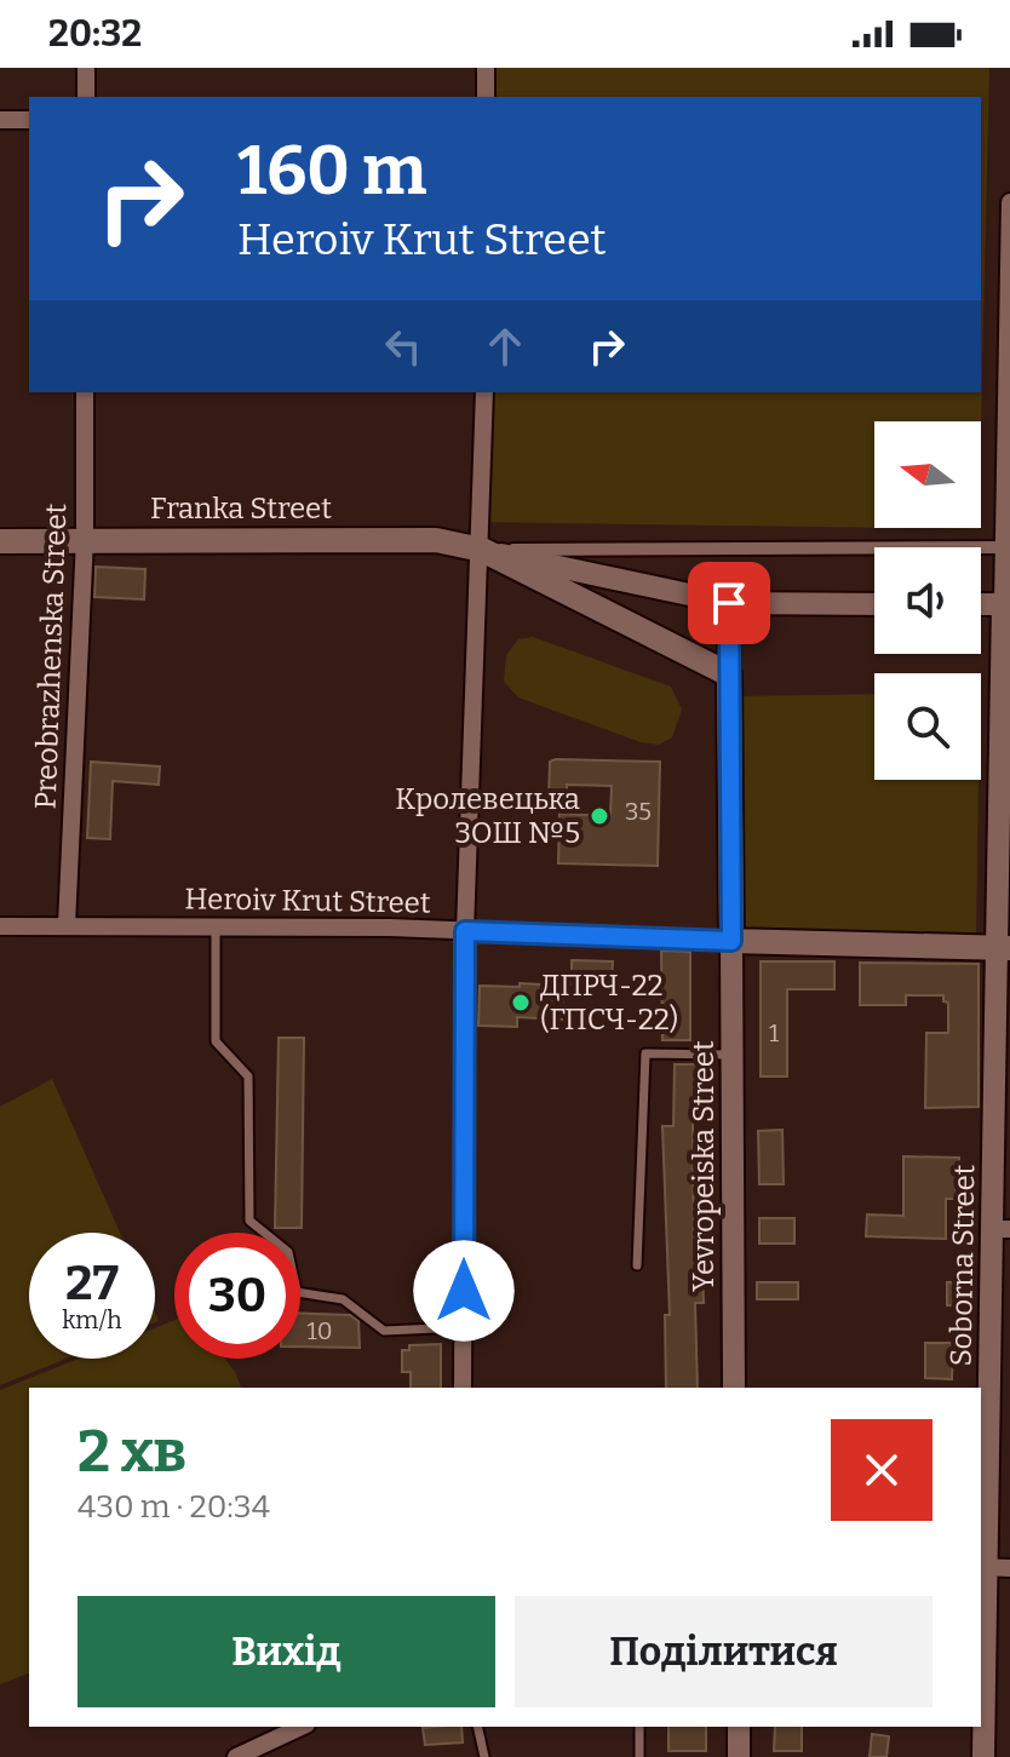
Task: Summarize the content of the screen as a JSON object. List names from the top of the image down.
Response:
{
  "streets": {
    "main road": ["Franka Street"],
    "street": [
      "Preobrazhenska Street",
      "Heroiv Krut Street",
      "Yevropeiska Street",
      "Soborna Street"
    ]
  },
  "crossings": [
    ["Franka Street", "Preobrazhenska Street"],
    ["Preobrazhenska Street", "Heroiv Krut Street"],
    ["Heroiv Krut Street", "Yevropeiska Street"]
  ],
  "places": ["Кролевецька ЗОШ №5", "ДПРЧ-22 (ГПСЧ-22)"],
  "house_numbers": ["35", "1", "10"],
  "north": "left",
  "page": {
    "status": "20:32",
    "turn": ["160 m", "Heroiv Krut Street"],
    "speed": "27 km/h",
    "limit": "30",
    "heading": ["2 хв", "430 m · 20:34"],
    "buttons": ["Вихід", "Поділитися"]
  }
}
